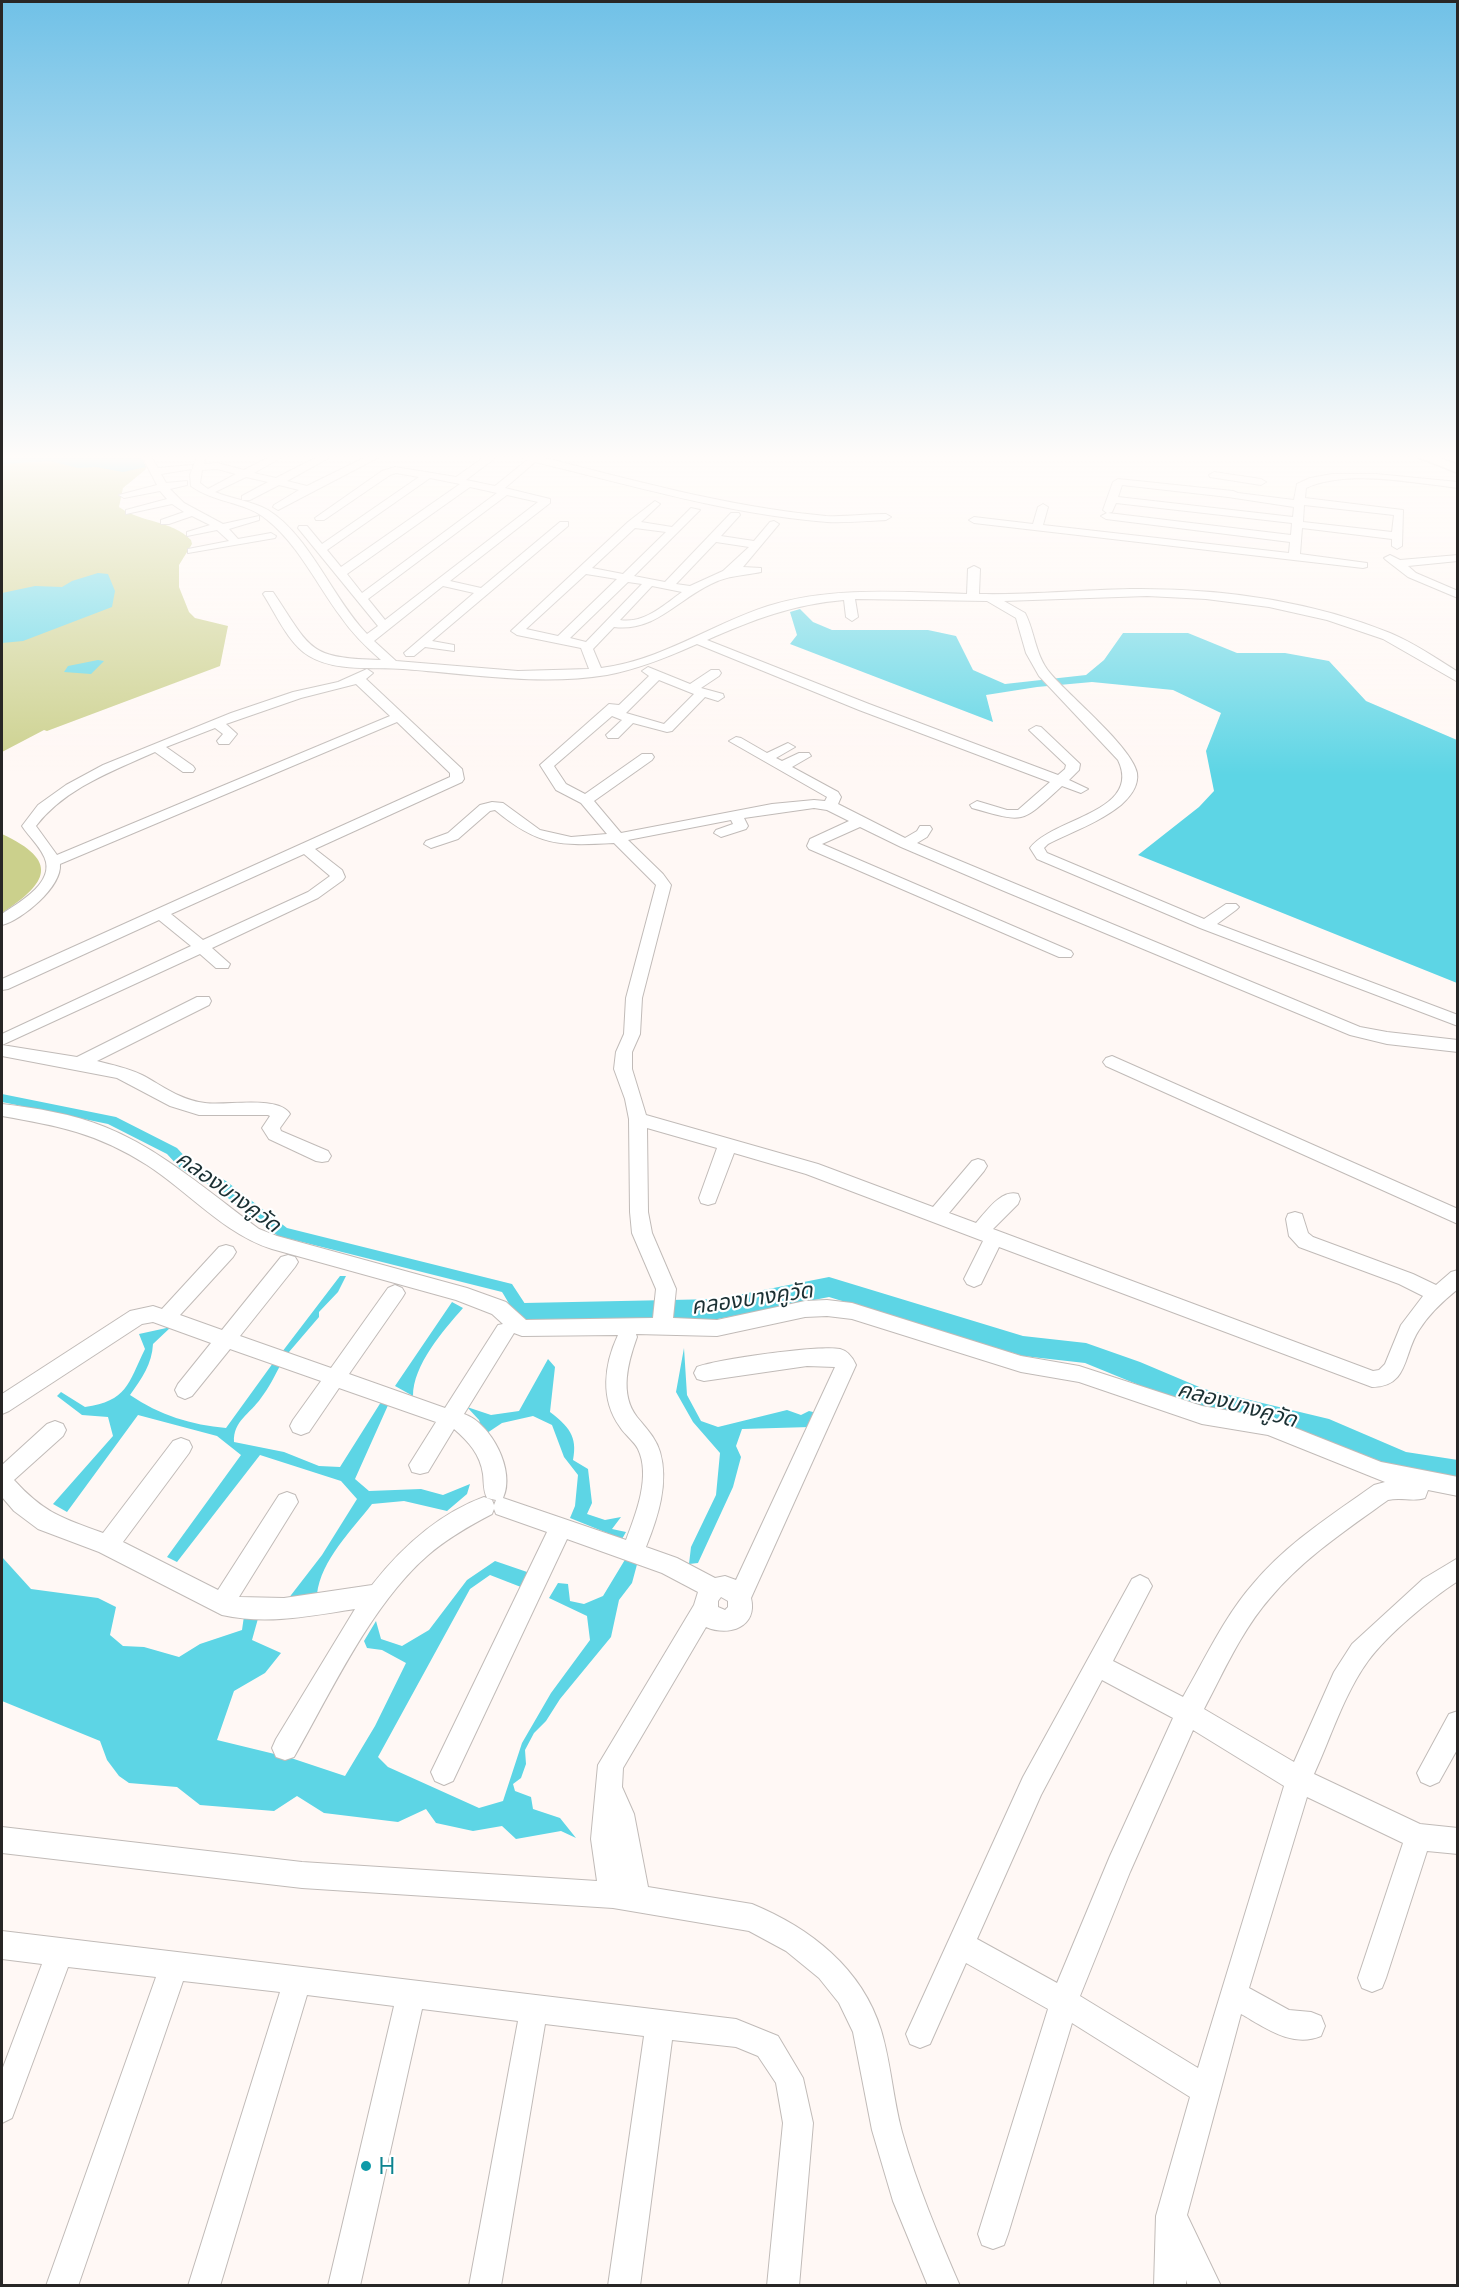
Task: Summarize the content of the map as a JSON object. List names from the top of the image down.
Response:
{
  "water": ["คลองบางคูวัด"],
  "places": ["H"]
}
